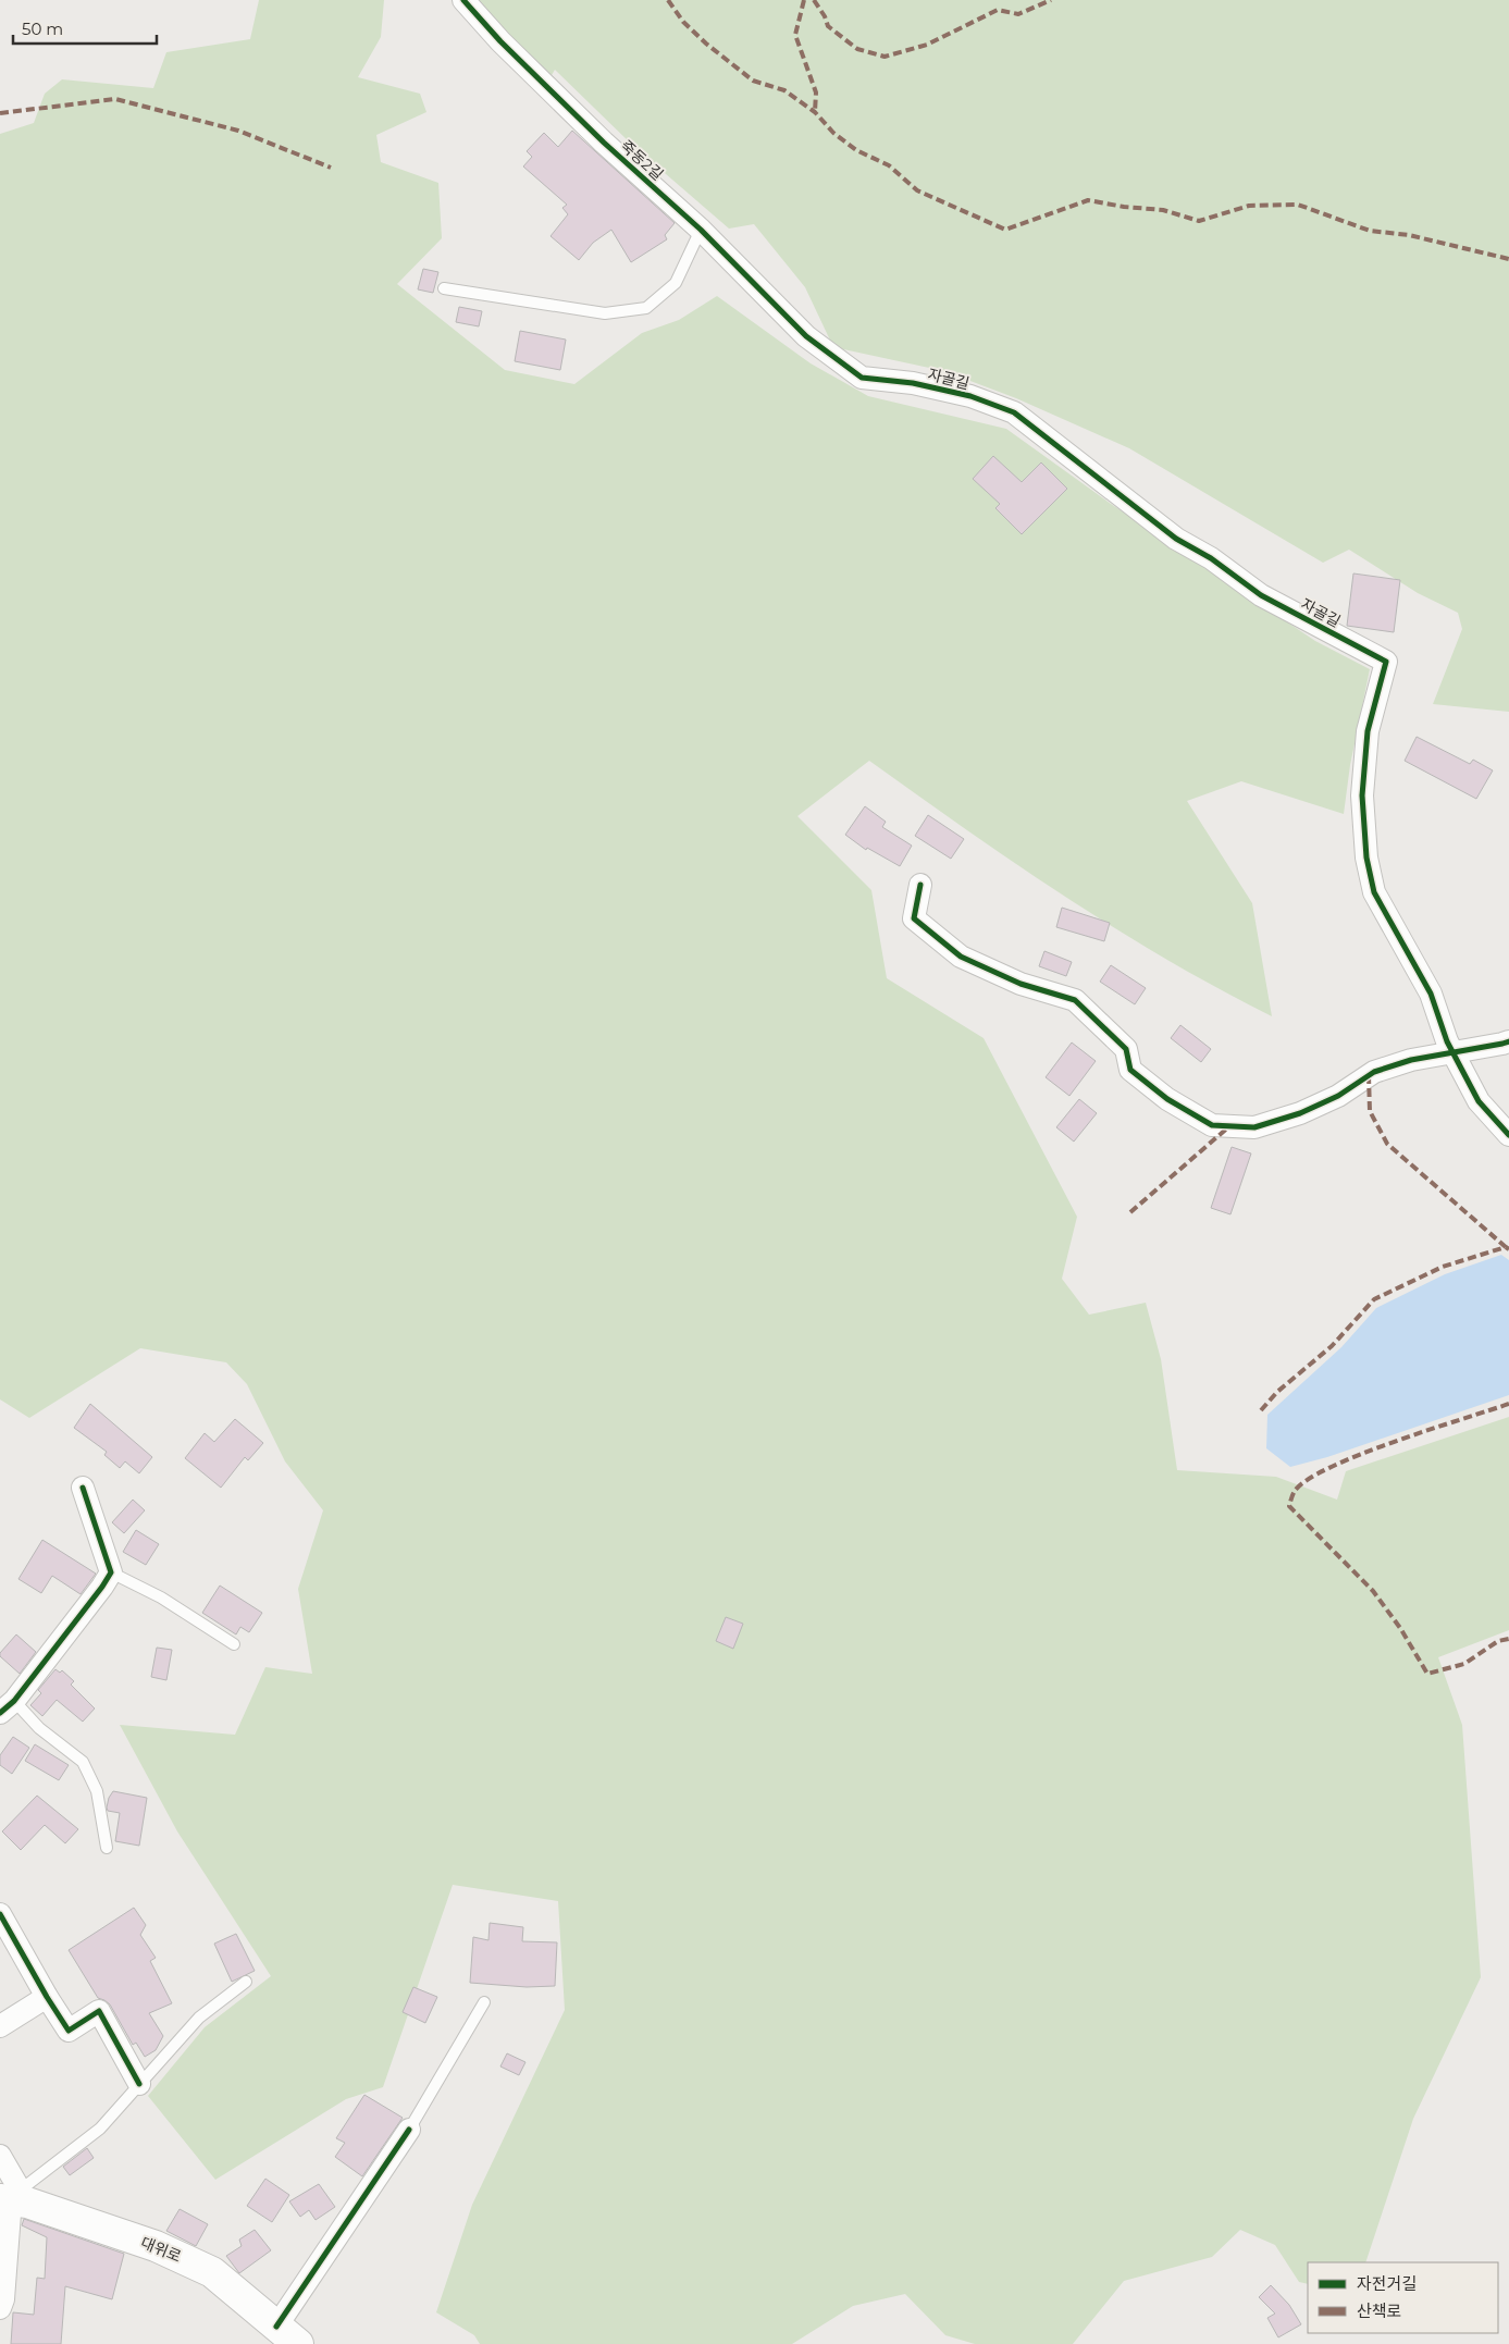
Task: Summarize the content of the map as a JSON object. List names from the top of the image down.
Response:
{
  "streets": {
    "main road": ["대위로"],
    "street": ["죽동2길", "자골길"]
  },
  "crossings": [
    ["죽동2길", "자골길"]
  ],
  "legend": ["자전거길", "산책로"],
  "scale_bar": "50 m"
}
